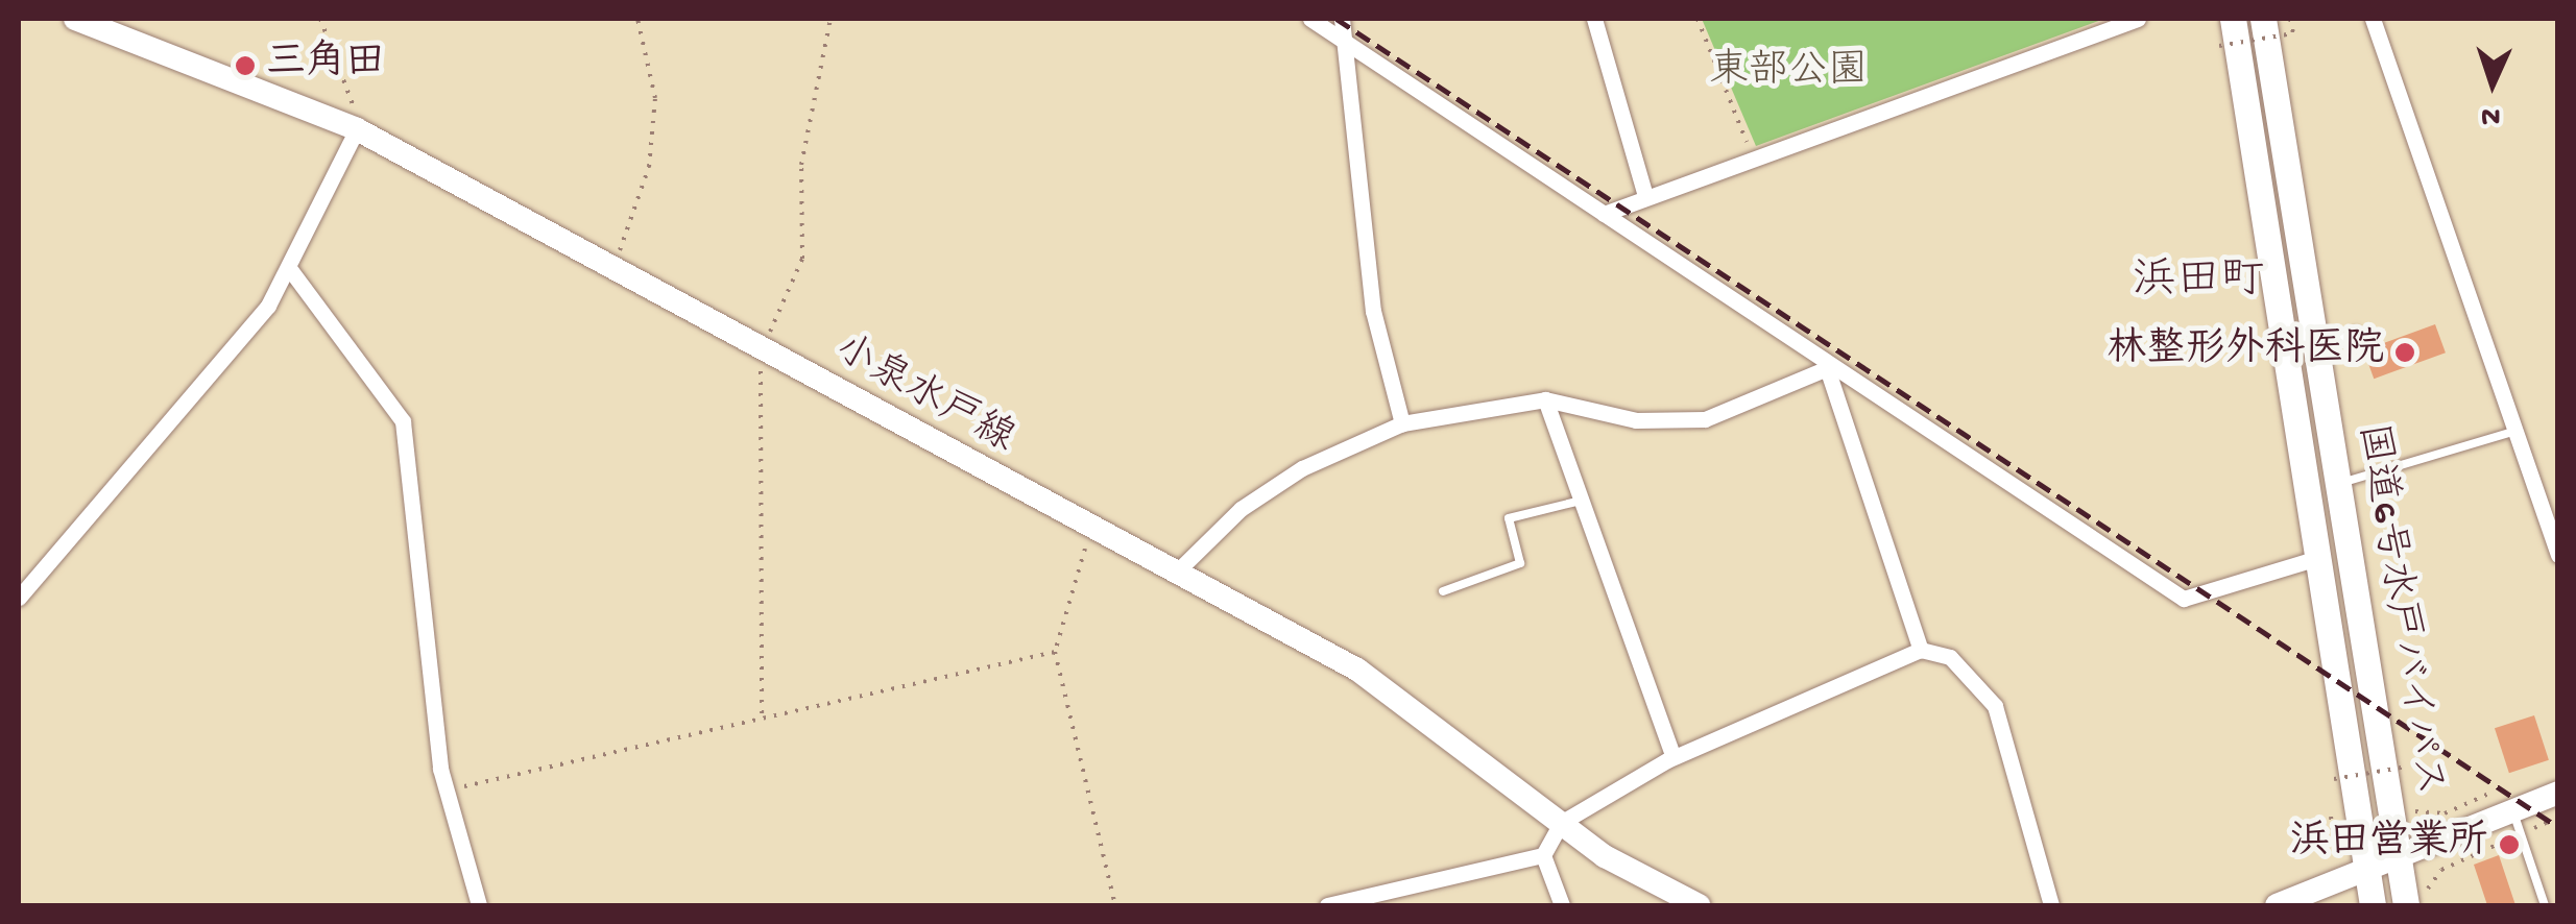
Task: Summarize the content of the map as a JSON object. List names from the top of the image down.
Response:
{
  "streets": {
    "highway": ["国道6号水戸バイパス"],
    "main road": ["小泉水戸線"]
  },
  "districts": ["浜田町"],
  "parks": ["東部公園"],
  "places": ["三角田", "林整形外科医院", "浜田営業所"],
  "north": "bottom"
}
